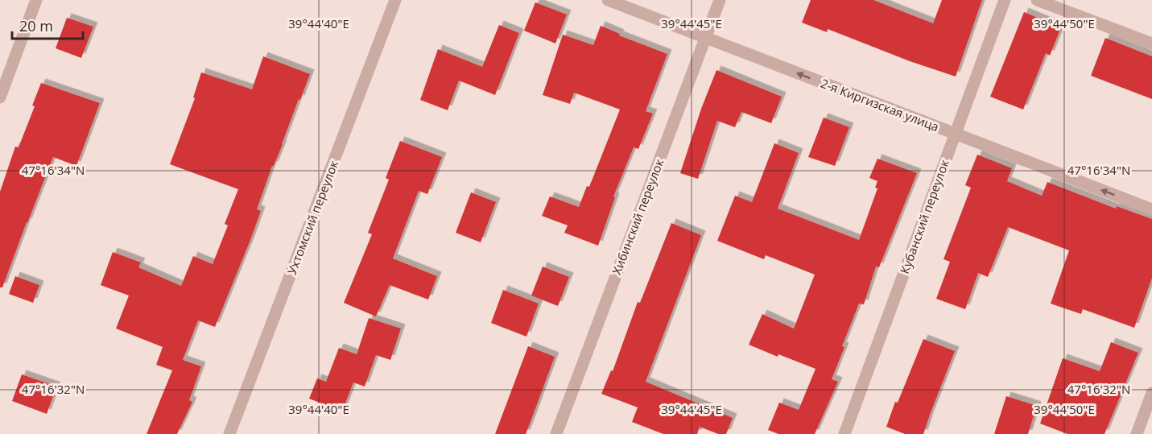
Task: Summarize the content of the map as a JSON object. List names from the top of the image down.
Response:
{
  "streets": {
    "street": [
      "2-я Киргизская улица",
      "Хибинский переулок",
      "Кубанский переулок",
      "Ухтомский переулок"
    ]
  },
  "crossings": [
    ["2-я Киргизская улица", "Хибинский переулок"],
    ["2-я Киргизская улица", "Кубанский переулок"]
  ],
  "one_way": ["2-я Киргизская улица"],
  "scale_bar": "20 m",
  "coordinates": [
    "39°44'40\"E",
    "39°44'45\"E",
    "39°44'50\"E",
    "47°16'34\"N",
    "47°16'32\"N"
  ]
}
